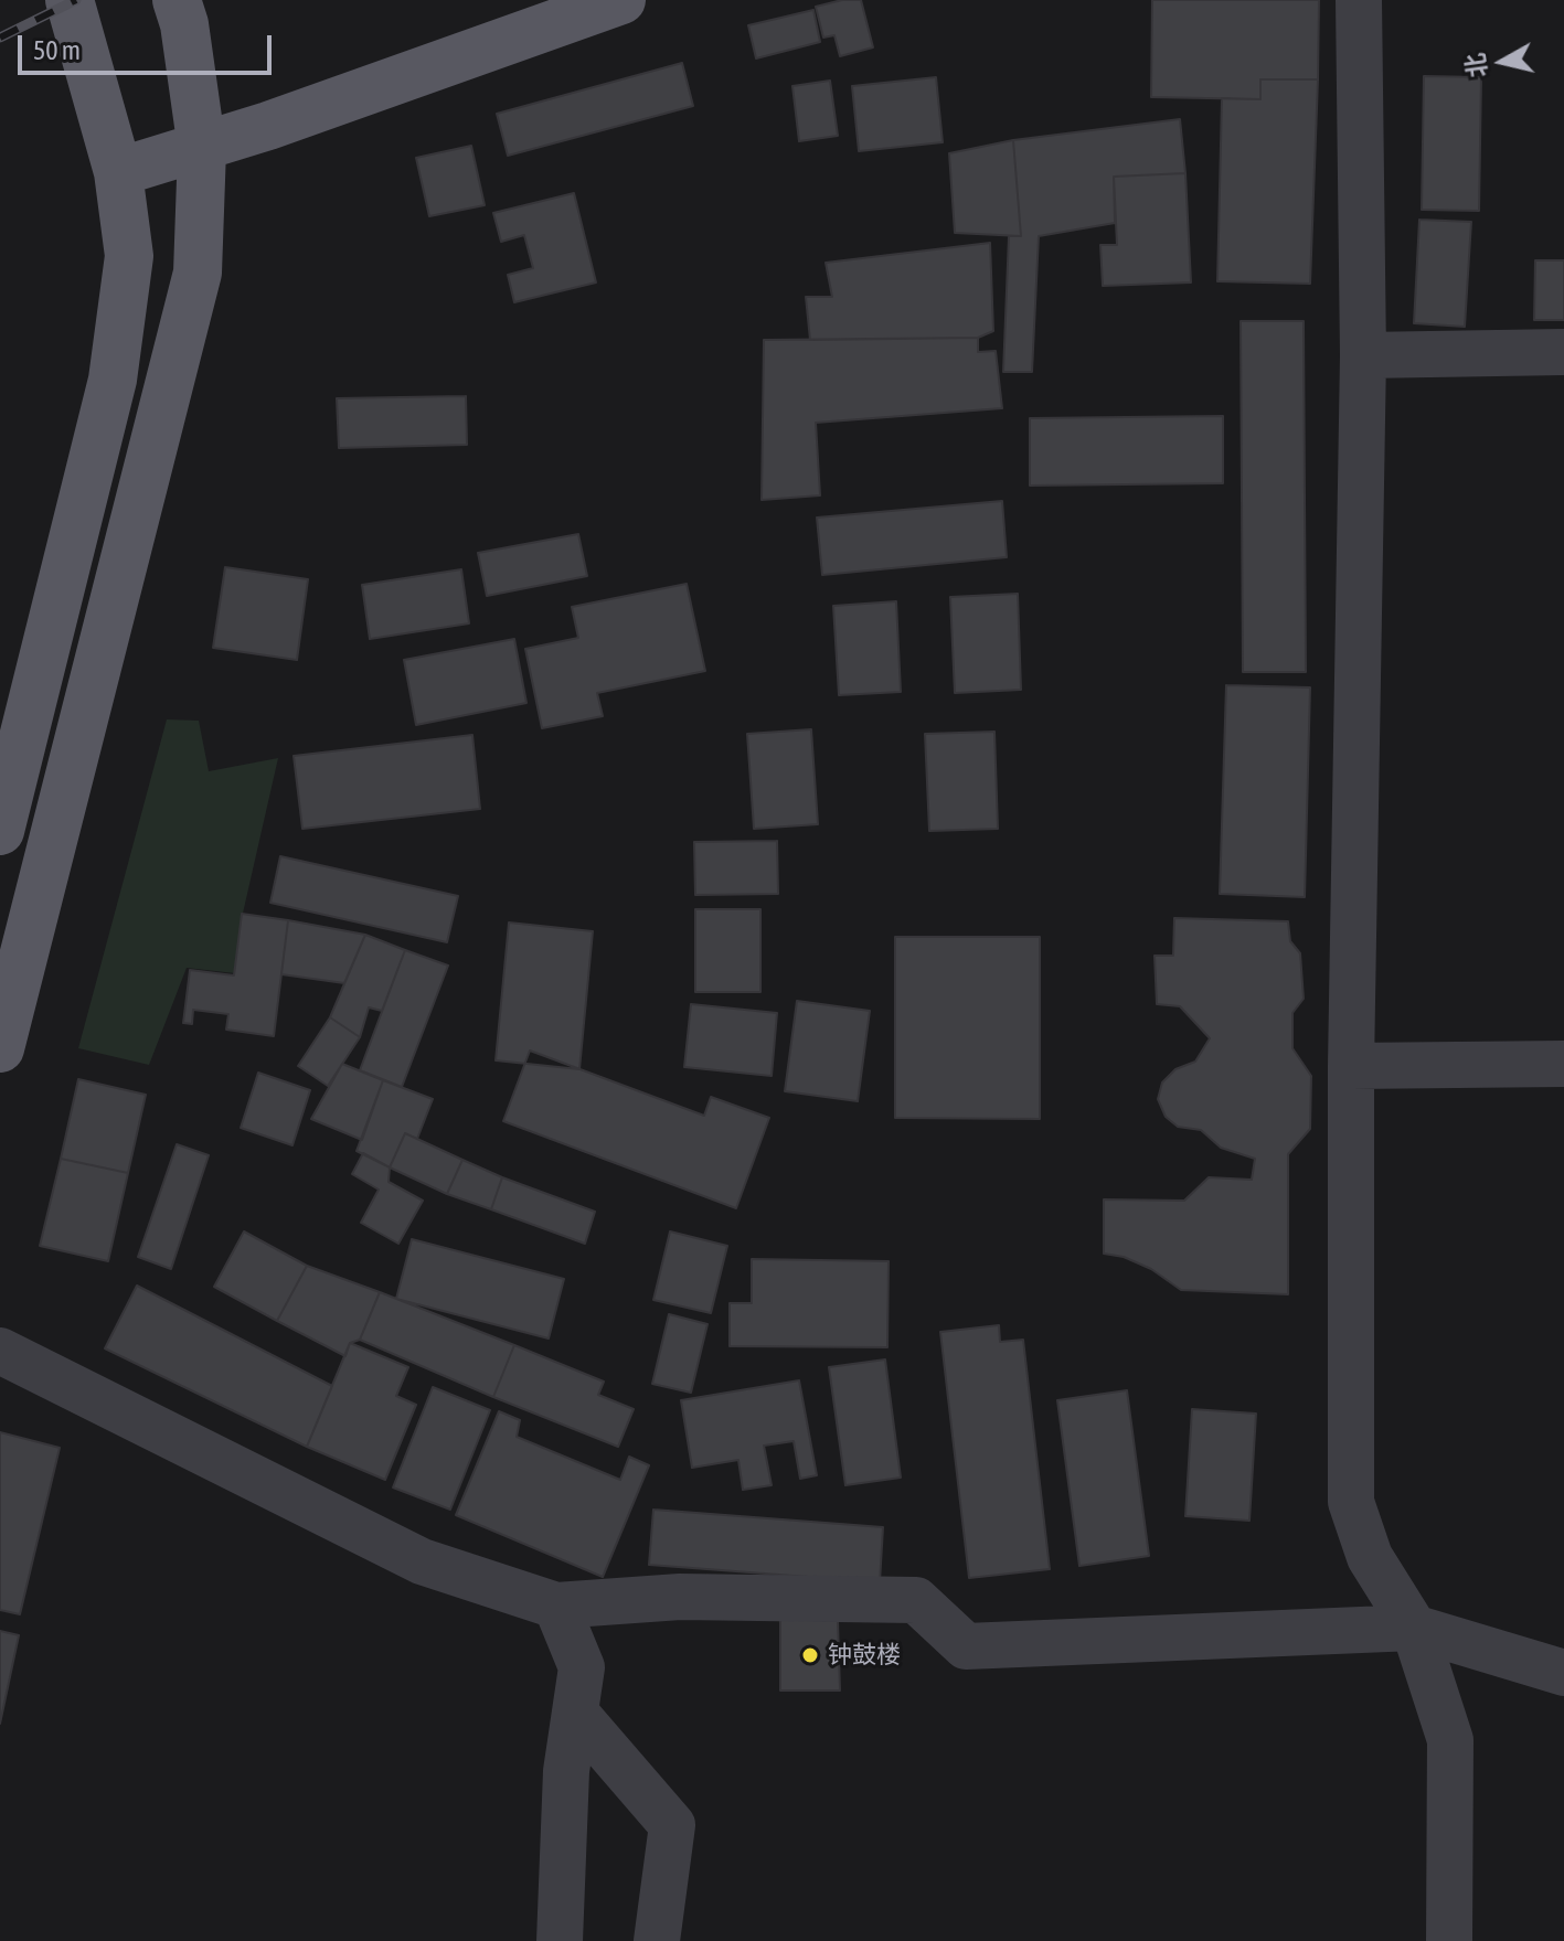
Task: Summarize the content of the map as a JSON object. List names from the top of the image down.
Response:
{
  "places": ["钟鼓楼"],
  "scale_bar": "50 m",
  "north": "left"
}
